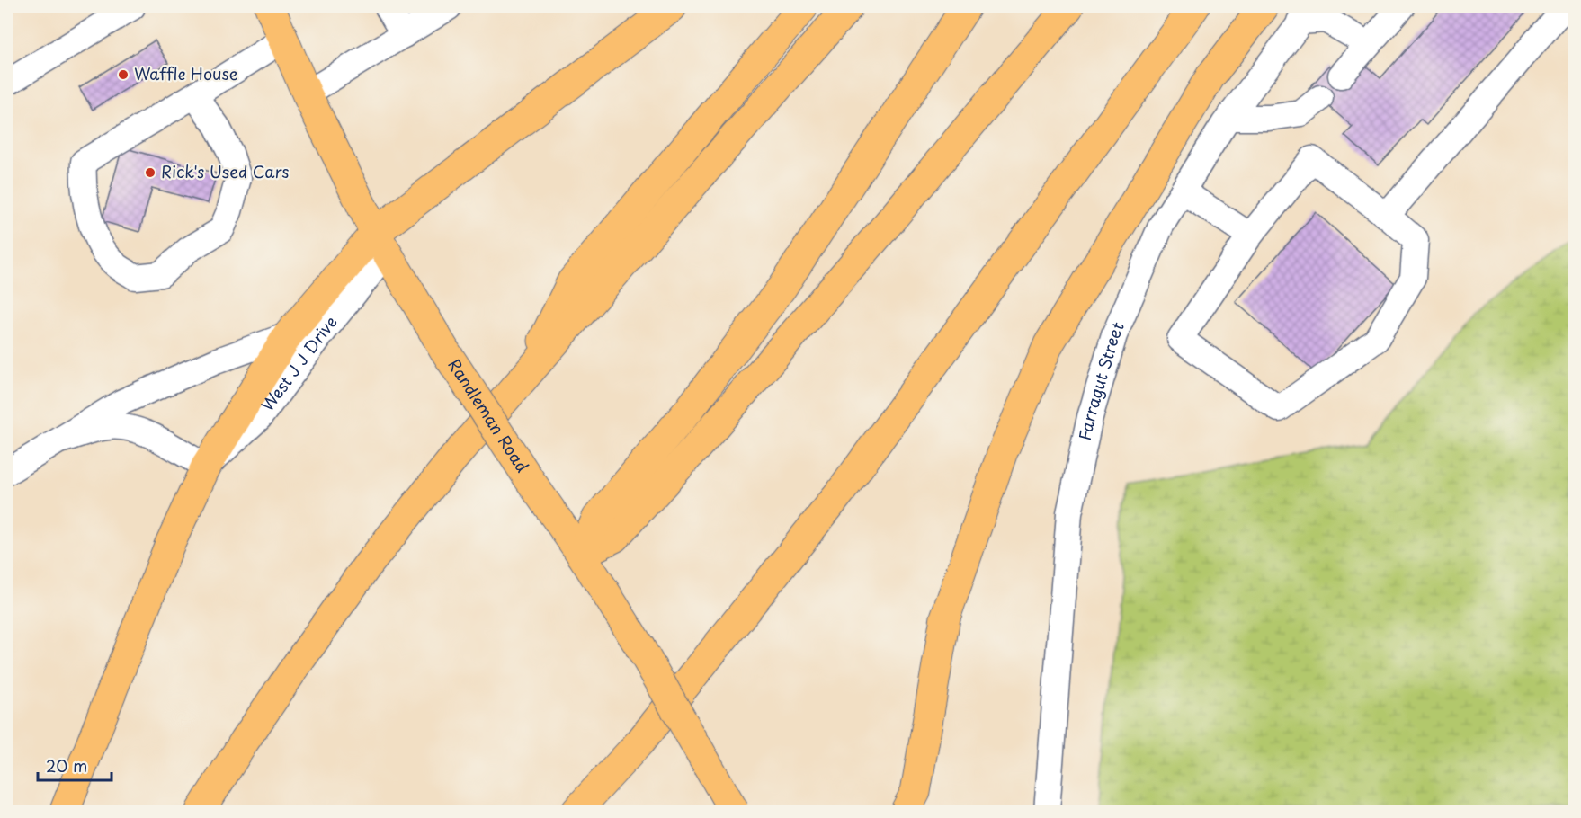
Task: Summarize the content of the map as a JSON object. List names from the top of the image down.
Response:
{
  "streets": {
    "main road": ["West J J Drive", "Randleman Road"],
    "street": ["Farragut Street"]
  },
  "crossings": [
    ["West J J Drive", "Randleman Road"]
  ],
  "places": ["Waffle House", "Rick's Used Cars"],
  "scale_bar": "20 m"
}
